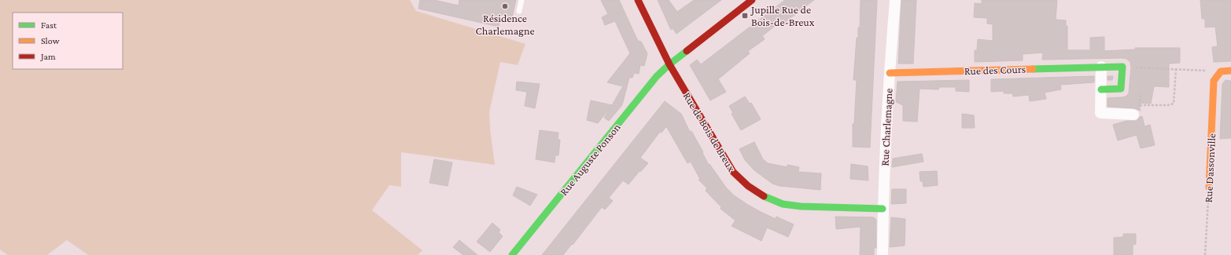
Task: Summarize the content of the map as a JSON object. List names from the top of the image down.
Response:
{
  "streets": {
    "street": [
      "Rue des Cours",
      "Rue Charlemagne",
      "Rue de Bois de Breux",
      "Rue Auguste Ponson",
      "Rue Dassonville"
    ]
  },
  "crossings": [
    ["Rue des Cours", "Rue Charlemagne"],
    ["Rue Charlemagne", "Rue de Bois de Breux"],
    ["Rue de Bois de Breux", "Rue Auguste Ponson"]
  ],
  "places": {
    "other": ["Résidence Charlemagne"],
    "transit": ["Jupille Rue de Bois-de-Breux"]
  },
  "legend": ["Fast", "Slow", "Jam"]
}
